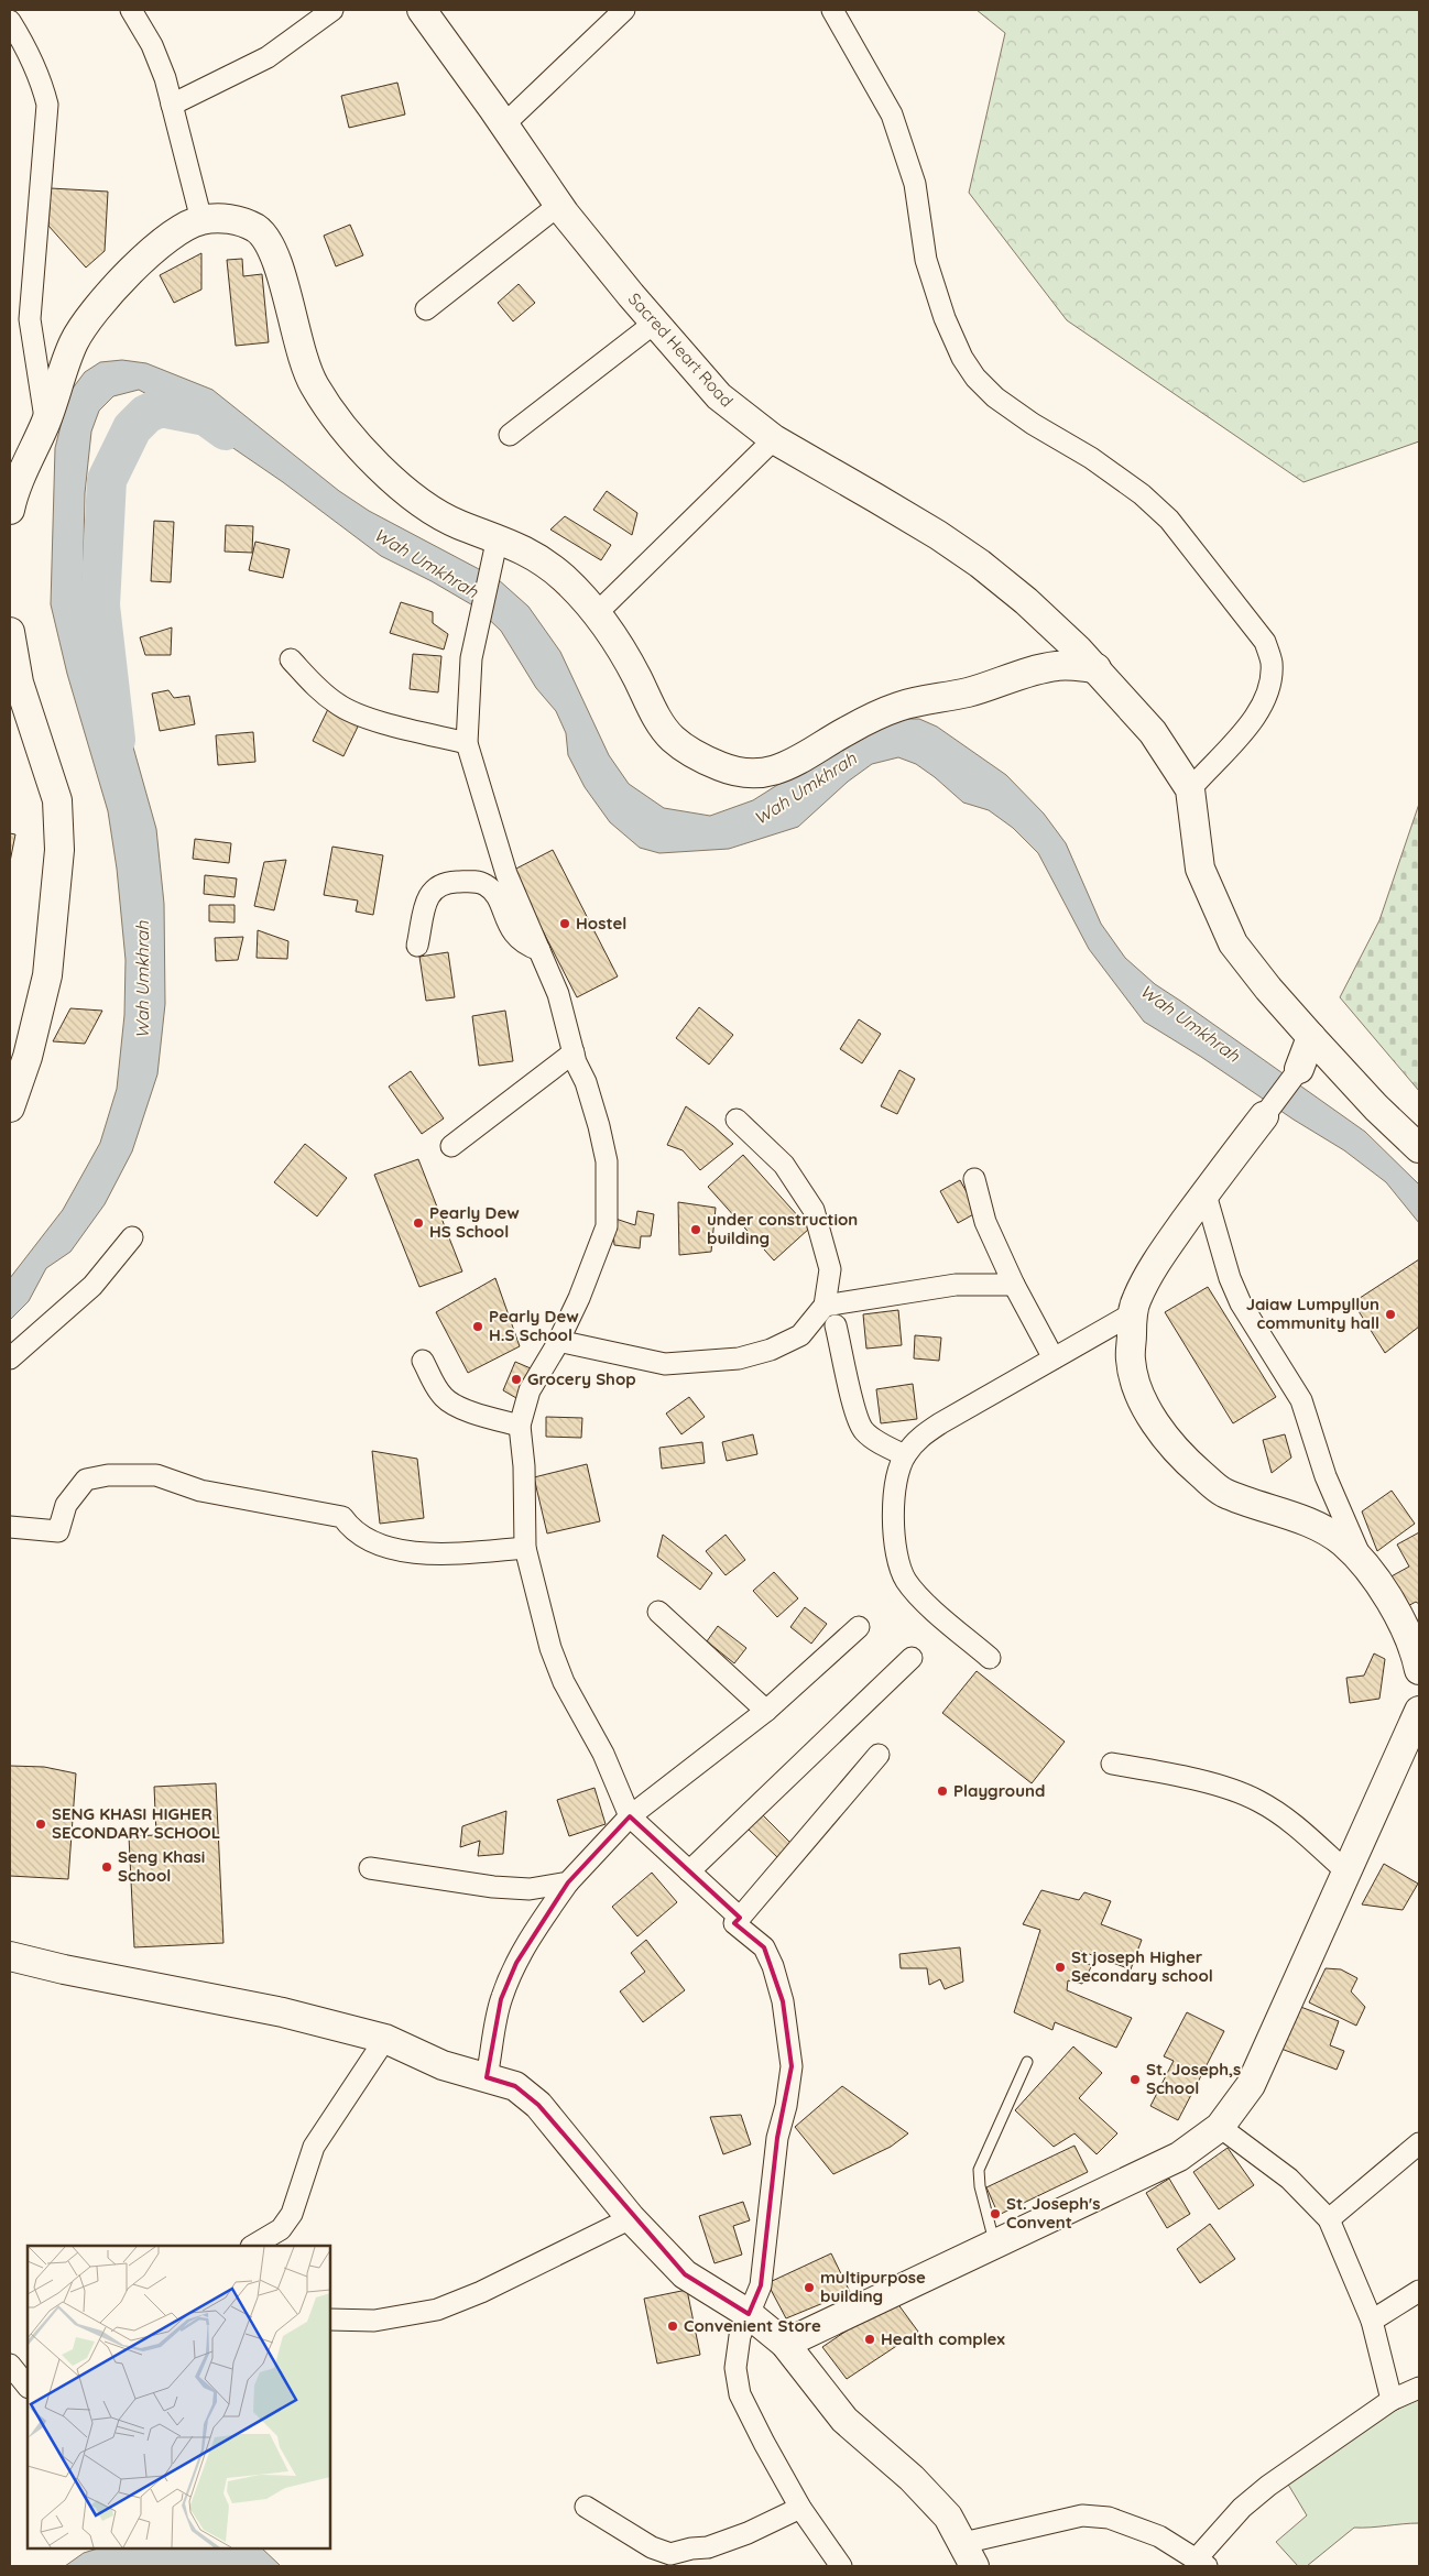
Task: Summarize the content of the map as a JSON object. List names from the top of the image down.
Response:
{
  "streets": {
    "street": ["Sacred Heart Road"]
  },
  "water": ["Wah Umkhrah"],
  "places": [
    "Hostel",
    "Pearly Dew HS School",
    "under construction building",
    "Jaiaw Lumpyllun community hall",
    "Pearly Dew H.S School",
    "Grocery Shop",
    "Playground",
    "SENG KHASI HIGHER SECONDARY SCHOOL",
    "Seng Khasi School",
    "St joseph Higher Secondary school",
    "St. Joseph,s School",
    "St. Joseph's Convent",
    "multipurpose building",
    "Convenient Store",
    "Health complex"
  ]
}
